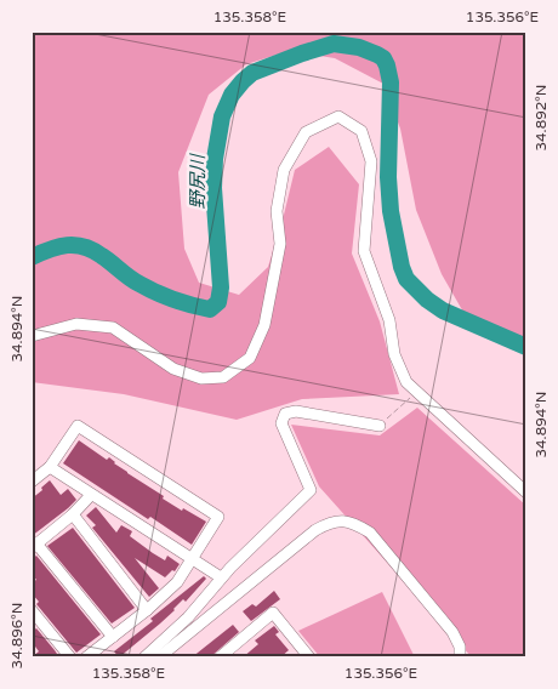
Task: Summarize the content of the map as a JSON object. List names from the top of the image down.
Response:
{
  "water": ["野尻川"],
  "coordinates": [
    "135.358°E",
    "135.356°E",
    "34.892°N",
    "34.894°N",
    "34.896°N"
  ]
}
